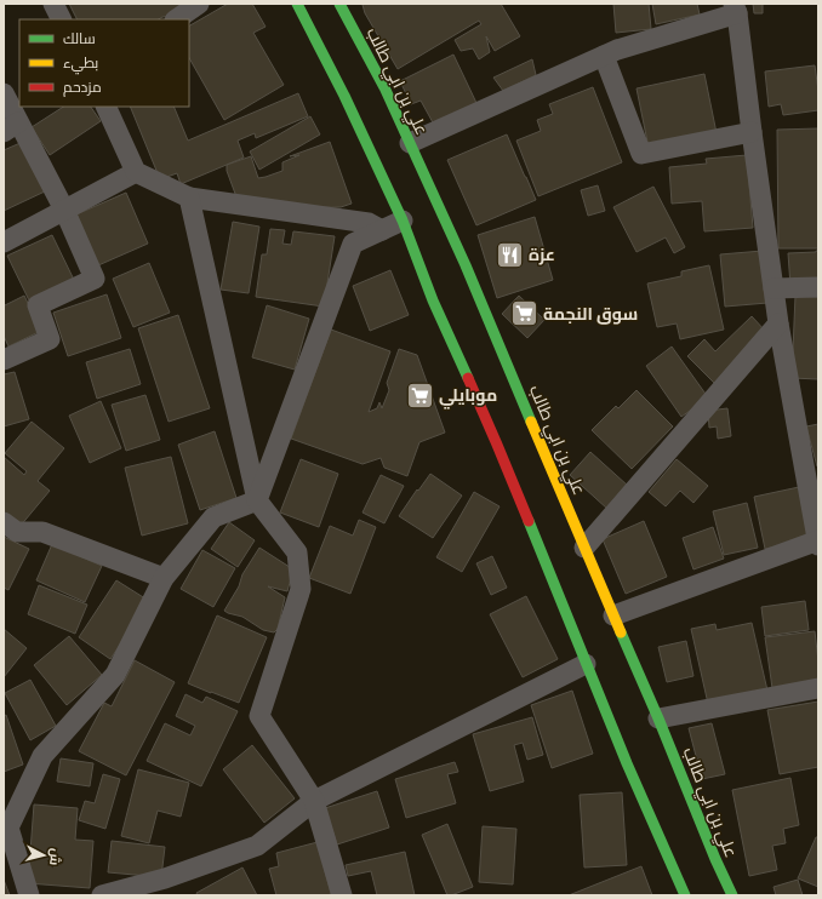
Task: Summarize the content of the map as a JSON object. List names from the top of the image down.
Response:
{
  "streets": {
    "main road": ["علي بن ابي طالب"]
  },
  "places": {
    "restaurant": ["عزة"],
    "supermarket": ["سوق النجمة", "موبايلي"]
  },
  "legend": ["سالك", "بطيء", "مزدحم"],
  "north": "right"
}
